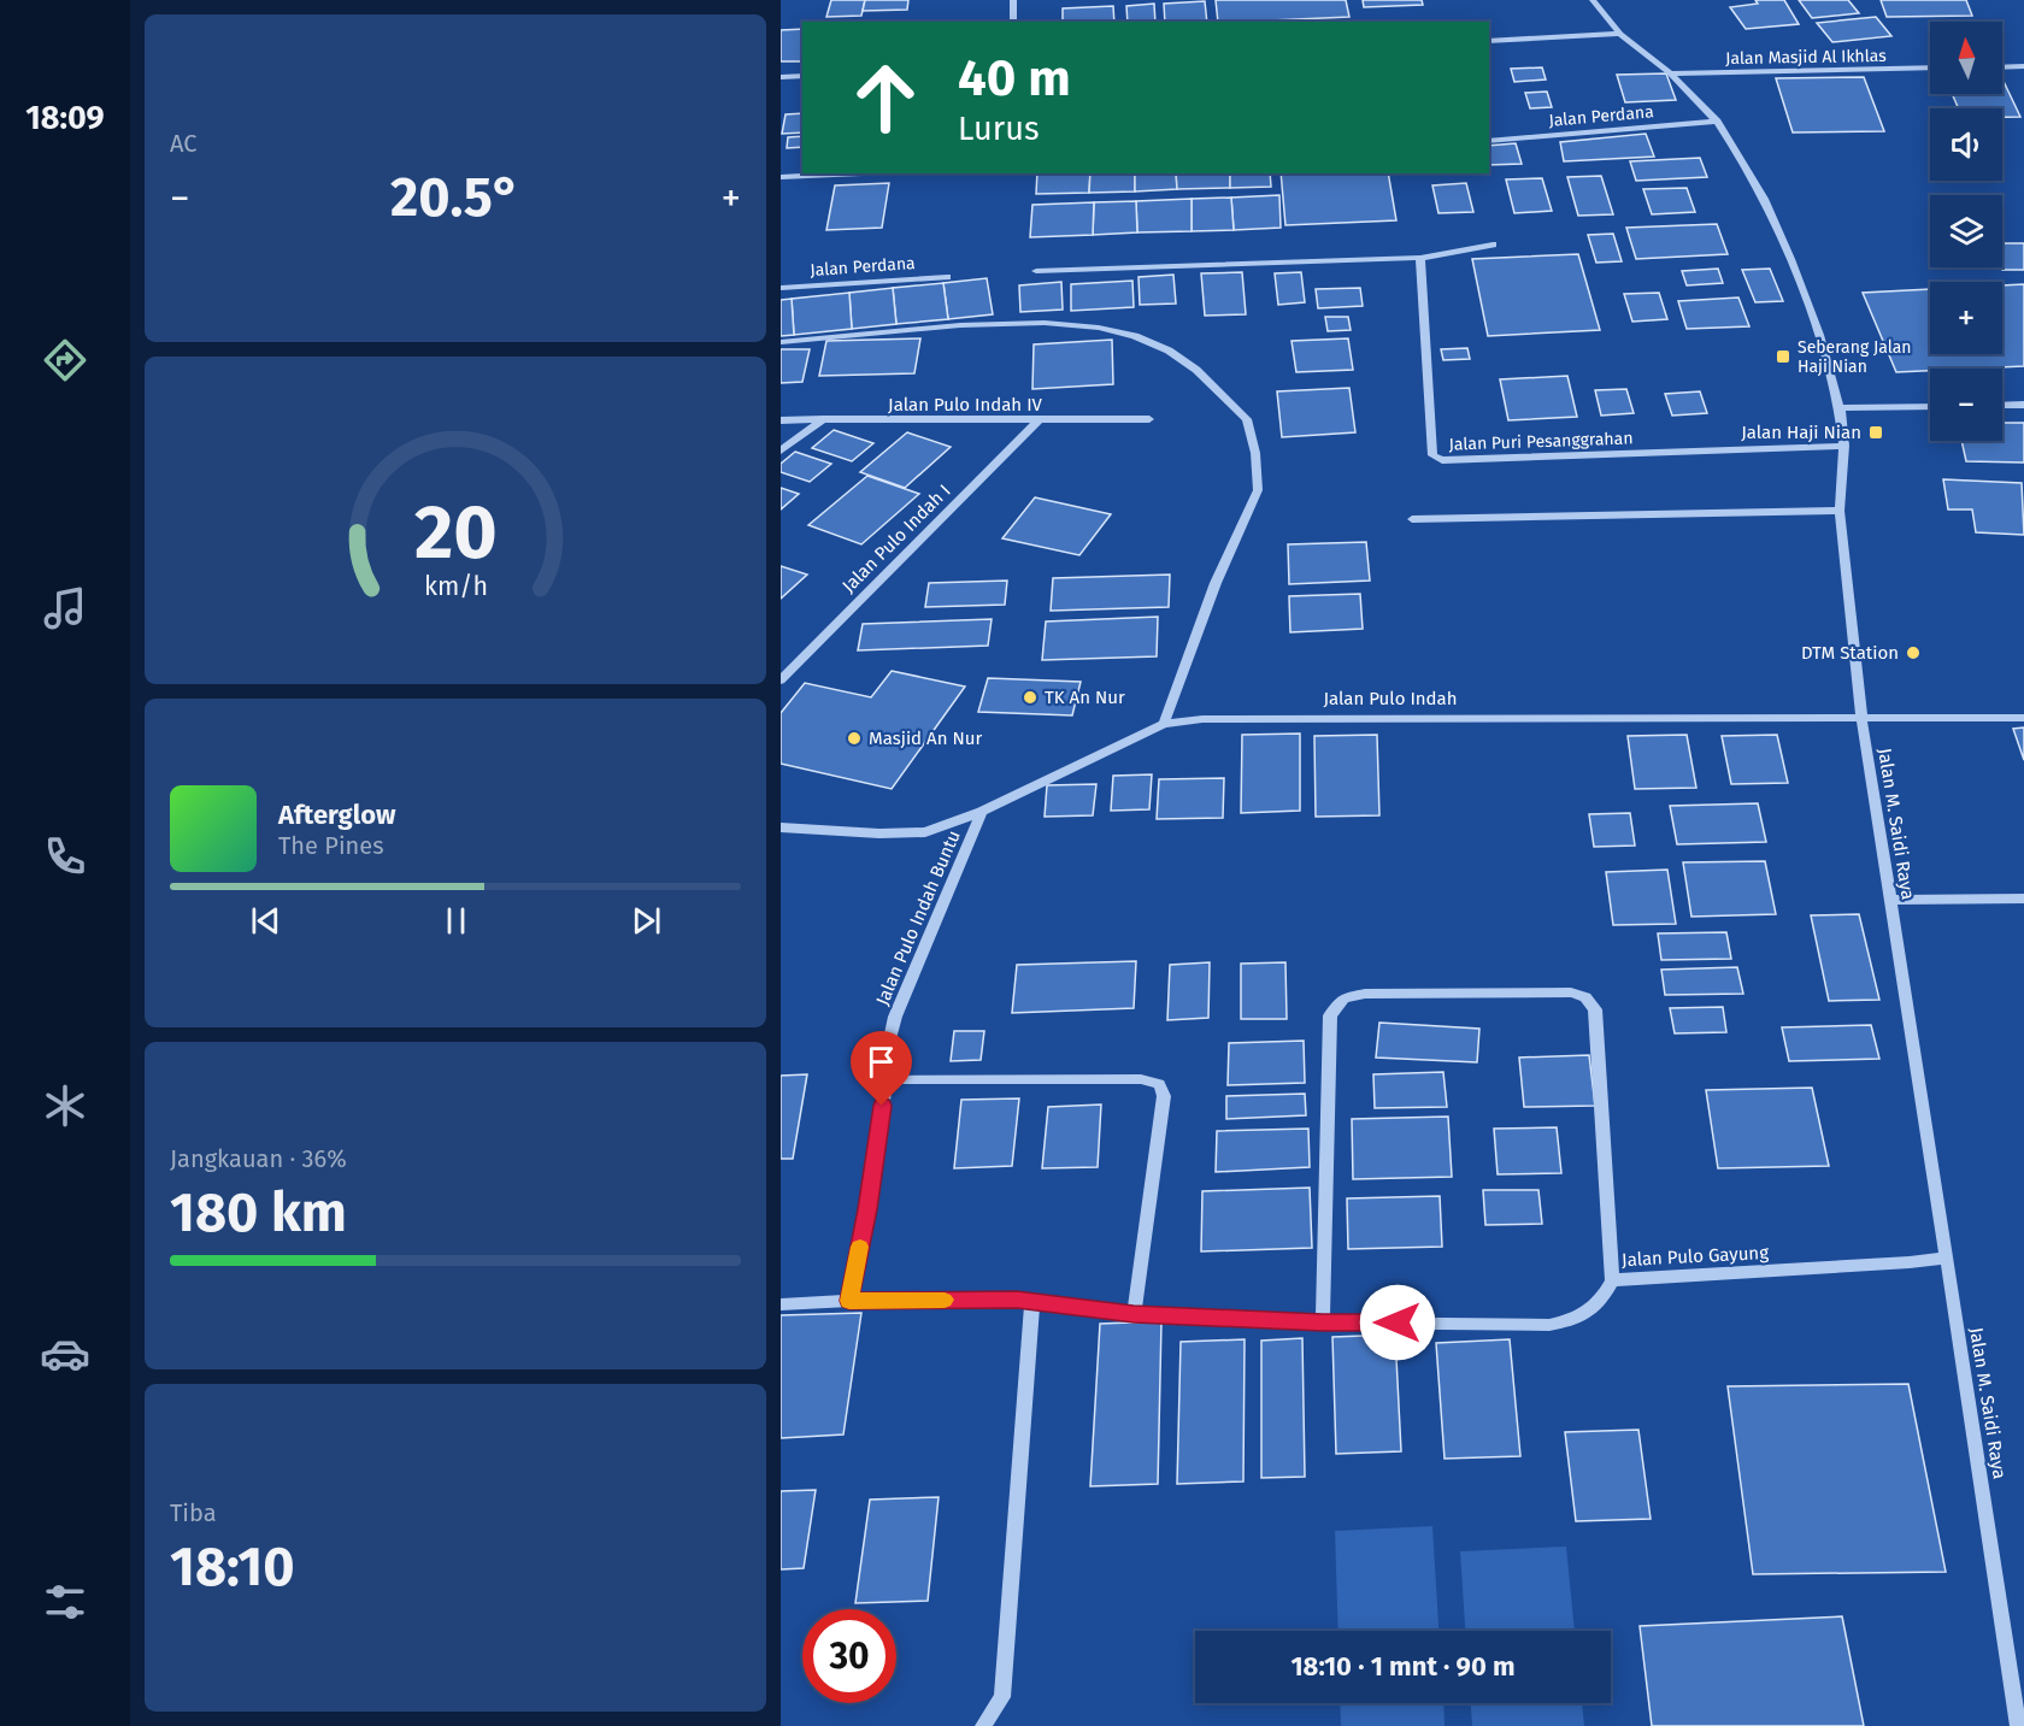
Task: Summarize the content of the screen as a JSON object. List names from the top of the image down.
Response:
{
  "streets": {
    "street": [
      "Jalan Masjid Al Ikhlas",
      "Jalan Perdana",
      "Jalan Pulo Indah IV",
      "Jalan Puri Pesanggrahan",
      "Jalan Pulo Indah I",
      "Jalan Pulo Indah",
      "Jalan M. Saidi Raya",
      "Jalan Pulo Indah Buntu",
      "Jalan Pulo Gayung"
    ]
  },
  "crossings": [
    ["Jalan Masjid Al Ikhlas", "Jalan M. Saidi Raya"],
    ["Jalan Perdana", "Jalan M. Saidi Raya"],
    ["Jalan Pulo Indah IV", "Jalan Pulo Indah I"],
    ["Jalan Puri Pesanggrahan", "Jalan M. Saidi Raya"],
    ["Jalan Pulo Indah", "Jalan M. Saidi Raya"],
    ["Jalan Pulo Indah", "Jalan Pulo Indah Buntu"],
    ["Jalan M. Saidi Raya", "Jalan Pulo Gayung"]
  ],
  "places": {
    "transit": ["Seberang Jalan Haji Nian", "Jalan Haji Nian"],
    "other": ["DTM Station", "TK An Nur", "Masjid An Nur"]
  },
  "north": "top",
  "page": {
    "tabs": "18:09",
    "tile": [
      "AC",
      ["Jangkauan · 36%", "180 km"],
      ["Tiba", "18:10"]
    ],
    "map_buttons": ["+", "−"],
    "turn": ["40 m", "Lurus"],
    "heat": ["−", "20.5°", "+"],
    "song": ["Afterglow", "The Pines"],
    "limit": "30",
    "trip": "18:10 · 1 mnt · 90 m",
    "gauge": ["20", "km/h"]
  }
}
